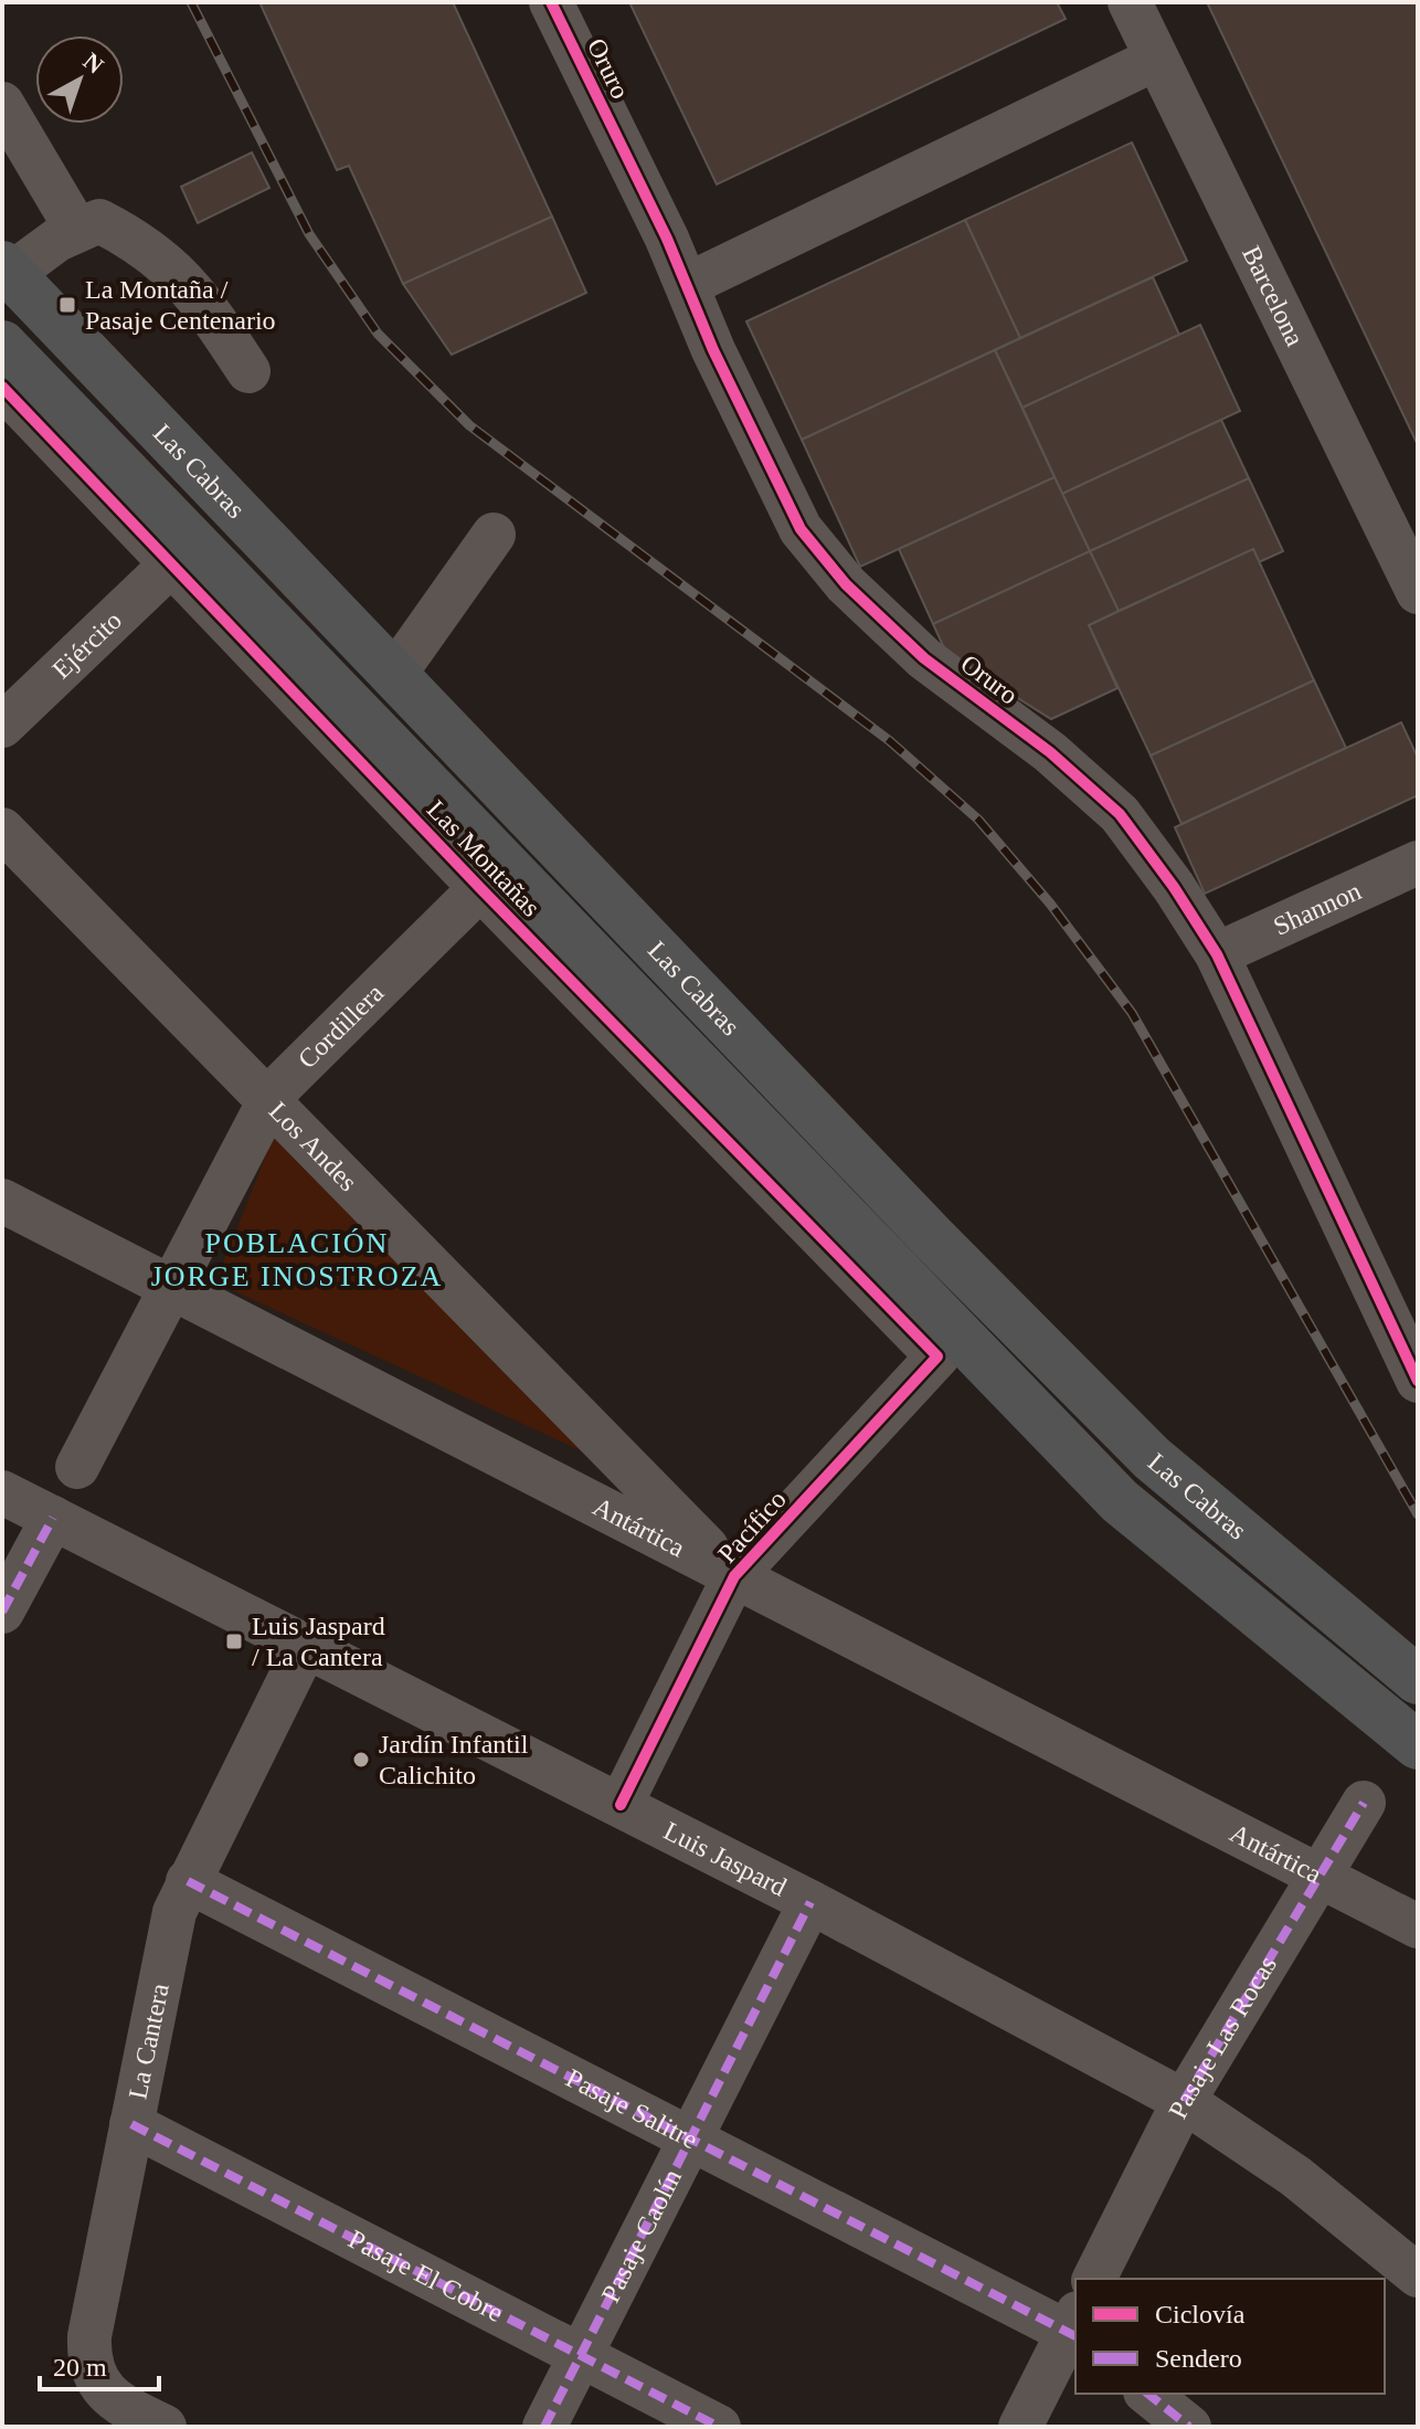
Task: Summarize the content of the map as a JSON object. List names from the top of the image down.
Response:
{
  "streets": {
    "main road": ["Las Cabras"],
    "street": [
      "Oruro",
      "Barcelona",
      "Ejército",
      "Las Montañas",
      "Shannon",
      "Cordillera",
      "Los Andes",
      "Pacífico",
      "Antártica",
      "Luis Jaspard",
      "Pasaje Las Rocas",
      "La Cantera",
      "Pasaje Salitre",
      "Pasaje Caolín",
      "Pasaje El Cobre"
    ]
  },
  "crossings": [
    ["Oruro", "Shannon"],
    ["Ejército", "Las Montañas"],
    ["Las Montañas", "Cordillera"],
    ["Las Montañas", "Pacífico"],
    ["Cordillera", "Los Andes"],
    ["Cordillera", "Antártica"],
    ["Los Andes", "Pacífico"],
    ["Los Andes", "Antártica"],
    ["Pacífico", "Antártica"],
    ["Pacífico", "Luis Jaspard"],
    ["Antártica", "Pasaje Las Rocas"],
    ["Luis Jaspard", "Pasaje Las Rocas"],
    ["Luis Jaspard", "La Cantera"],
    ["Luis Jaspard", "Pasaje Caolín"],
    ["La Cantera", "Pasaje Salitre"],
    ["La Cantera", "Pasaje El Cobre"],
    ["Pasaje Salitre", "Pasaje Caolín"],
    ["Pasaje Caolín", "Pasaje El Cobre"]
  ],
  "districts": ["POBLACIÓN JORGE INOSTROZA"],
  "places": {
    "transit": ["La Montaña / Pasaje Centenario", "Luis Jaspard / La Cantera"],
    "other": ["Jardín Infantil Calichito"]
  },
  "legend": ["Ciclovía", "Sendero"],
  "scale_bar": "20 m",
  "north": "top right"
}
